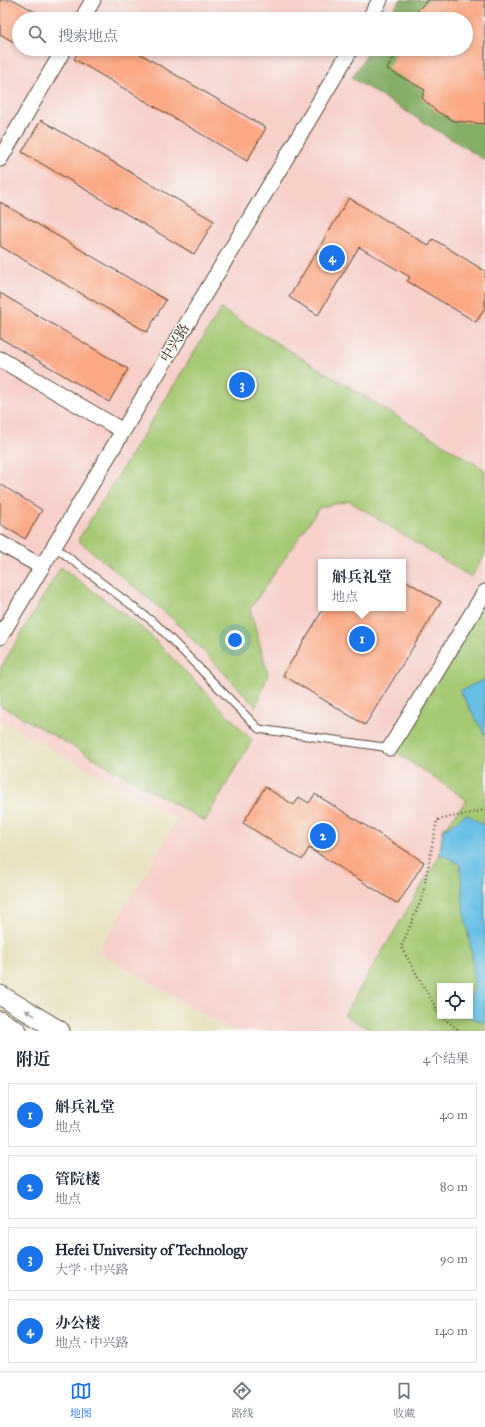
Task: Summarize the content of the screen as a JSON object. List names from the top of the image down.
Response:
{
  "streets": {
    "street": ["中兴路"]
  },
  "page": {
    "search": "搜索地点",
    "pins": [
      "4",
      "3",
      "1",
      "2"
    ],
    "popup": ["斛兵礼堂", "地点"],
    "heading": ["附近", "4个结果"],
    "list": [
      {
        "mark": "1",
        "name": "斛兵礼堂",
        "note": "地点",
        "value": "40 m"
      },
      {
        "mark": "2",
        "name": "管院楼",
        "note": "地点",
        "value": "80 m"
      },
      {
        "mark": "3",
        "name": "Hefei University of Technology",
        "note": "大学 · 中兴路",
        "value": "90 m"
      },
      {
        "mark": "4",
        "name": "办公楼",
        "note": "地点 · 中兴路",
        "value": "140 m"
      }
    ],
    "nav": ["地图", "路线", "收藏"]
  }
}
